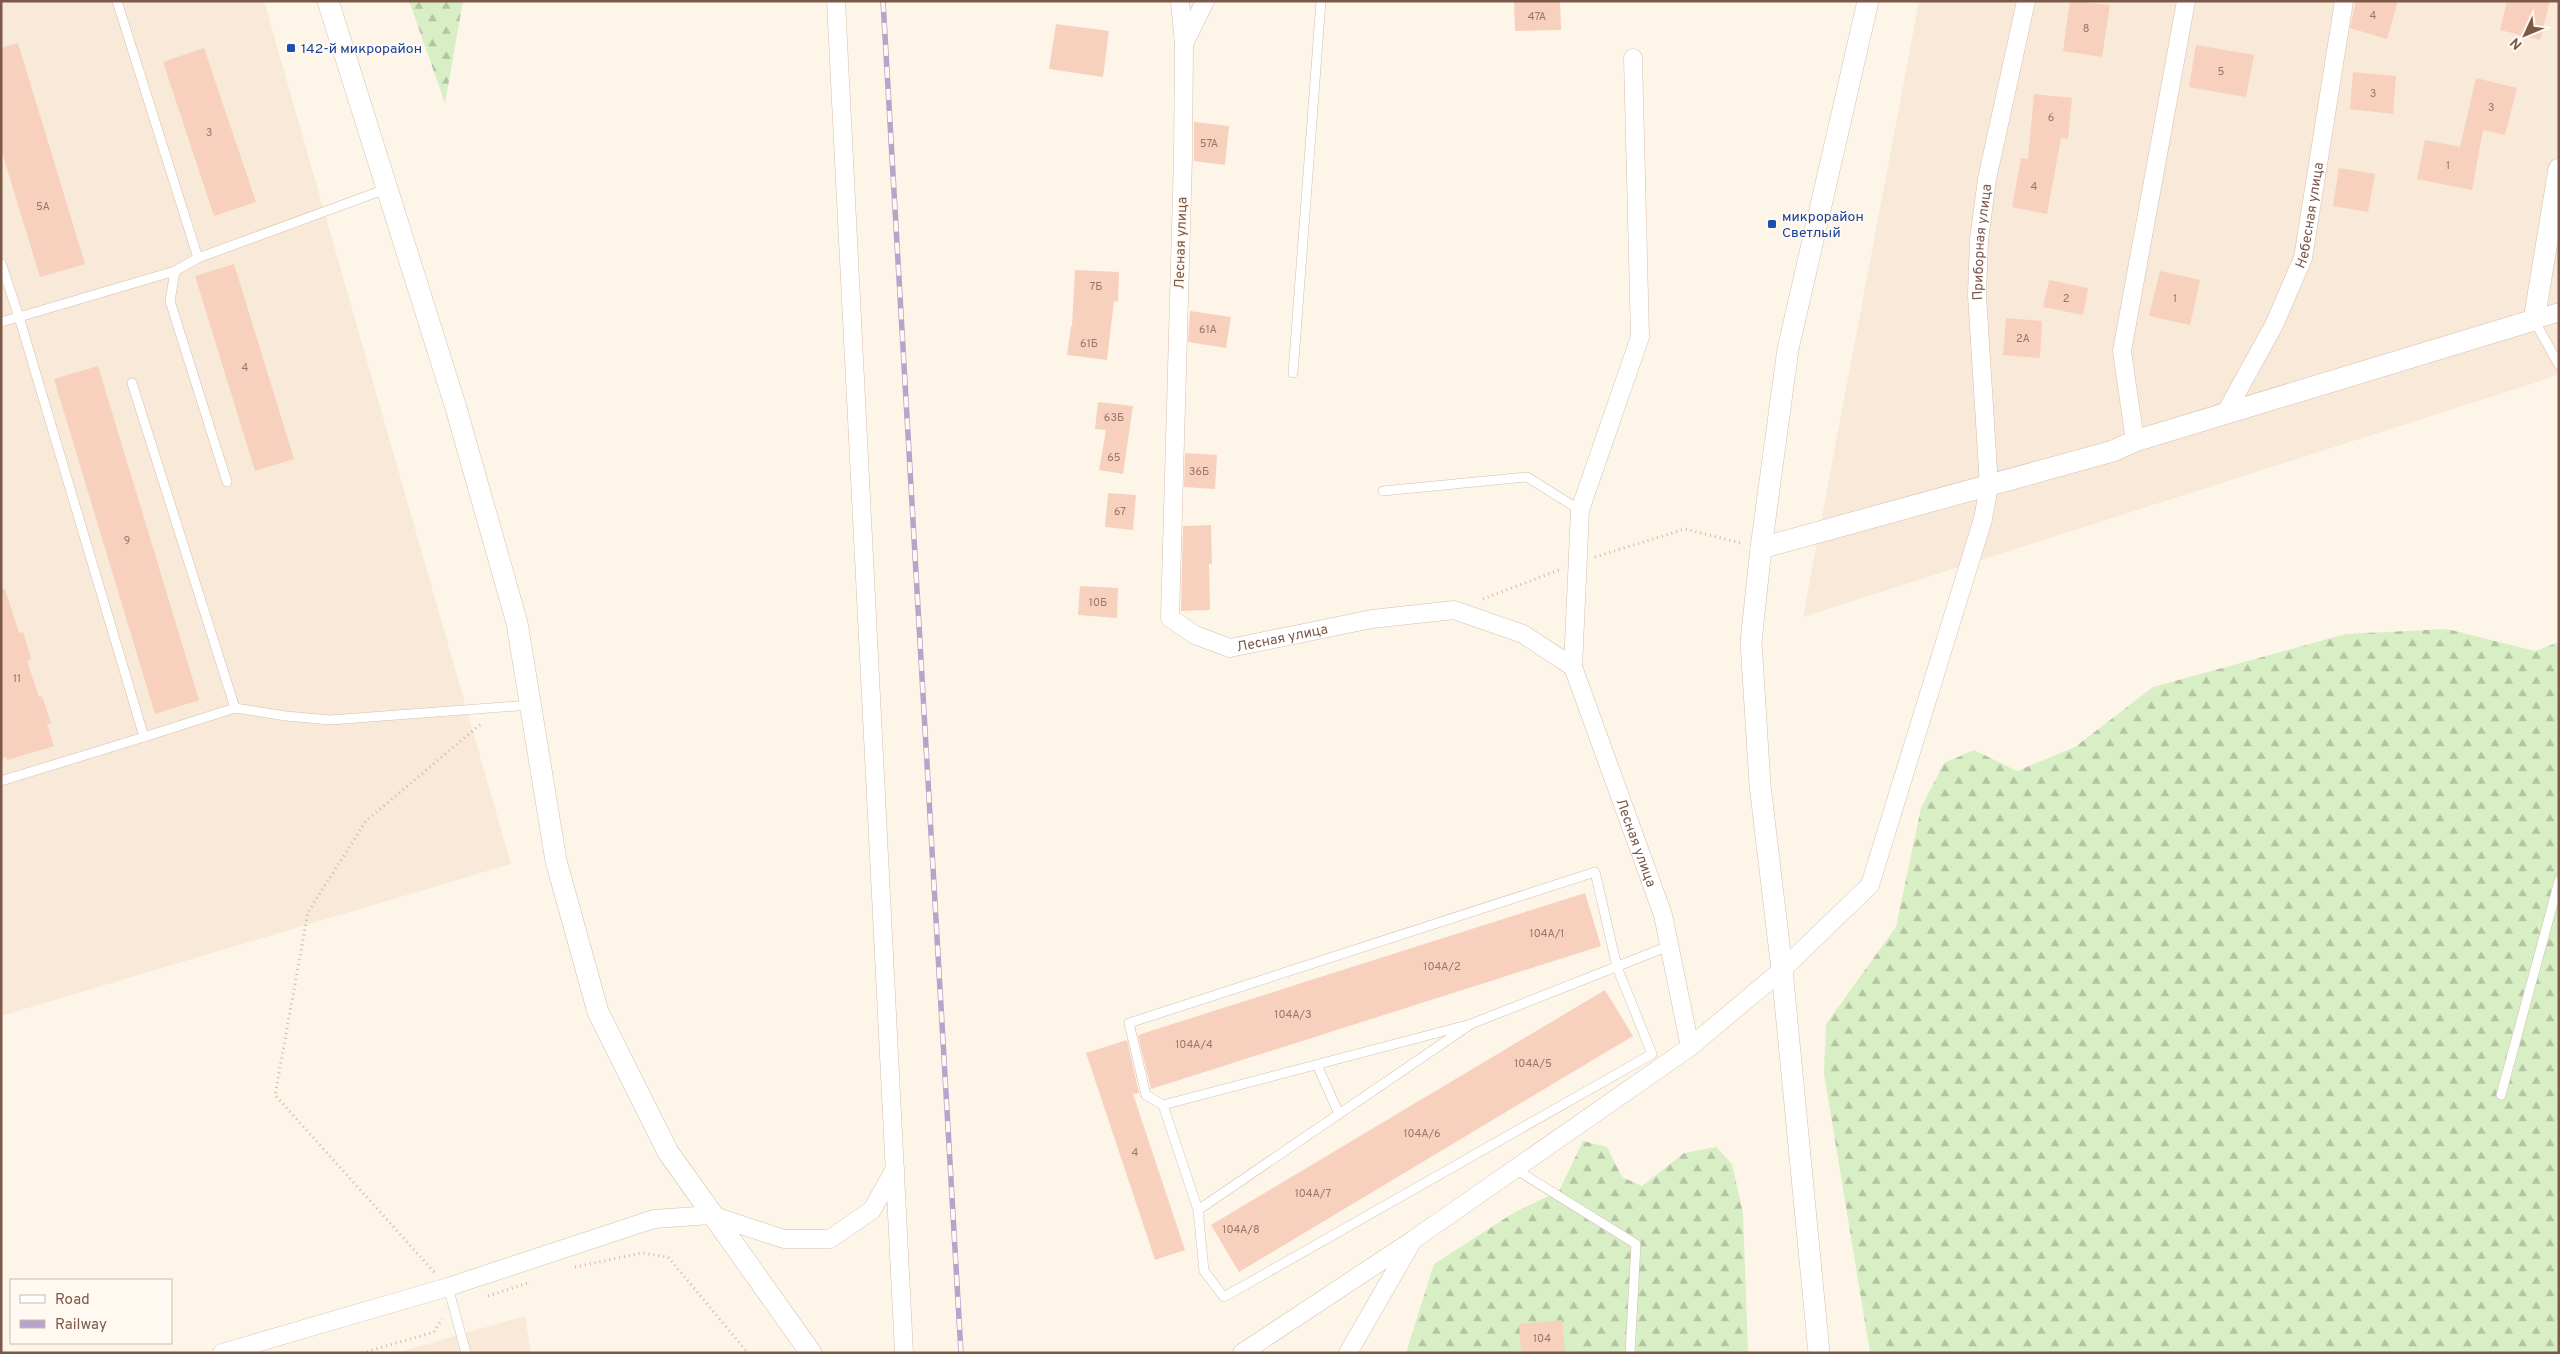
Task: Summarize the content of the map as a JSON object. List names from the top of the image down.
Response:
{
  "streets": {
    "street": ["Небесная улица", "Приборная улица", "Лесная улица"]
  },
  "crossings": [
    ["Приборная улица", "Лесная улица"]
  ],
  "places": {
    "transit": ["142-й микрорайон", "микрорайон Светлый"]
  },
  "house_numbers": [
    "4",
    "47А",
    "8",
    "5",
    "3",
    "3",
    "6",
    "3",
    "57А",
    "1",
    "4",
    "5А",
    "7Б",
    "2",
    "1",
    "61А",
    "2А",
    "61Б",
    "4",
    "63Б",
    "65",
    "36Б",
    "67",
    "9",
    "10Б",
    "11",
    "104А/1",
    "104А/2",
    "104А/3",
    "104А/4",
    "104А/5",
    "104А/6",
    "4",
    "104А/7",
    "104А/8",
    "104"
  ],
  "legend": ["Road", "Railway"],
  "north": "bottom left"
}
